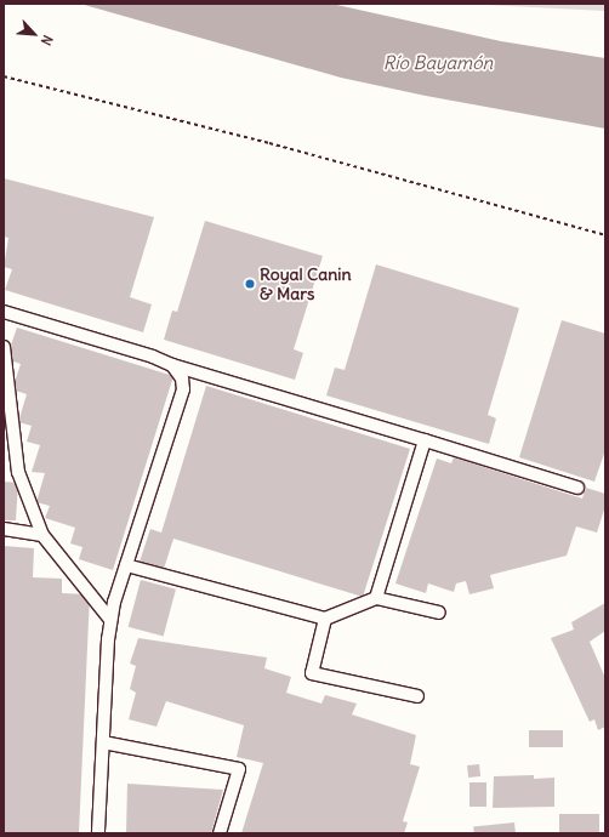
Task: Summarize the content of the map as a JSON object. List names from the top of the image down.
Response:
{
  "water": ["Río Bayamón"],
  "places": ["Royal Canin & Mars"],
  "north": "bottom right"
}
